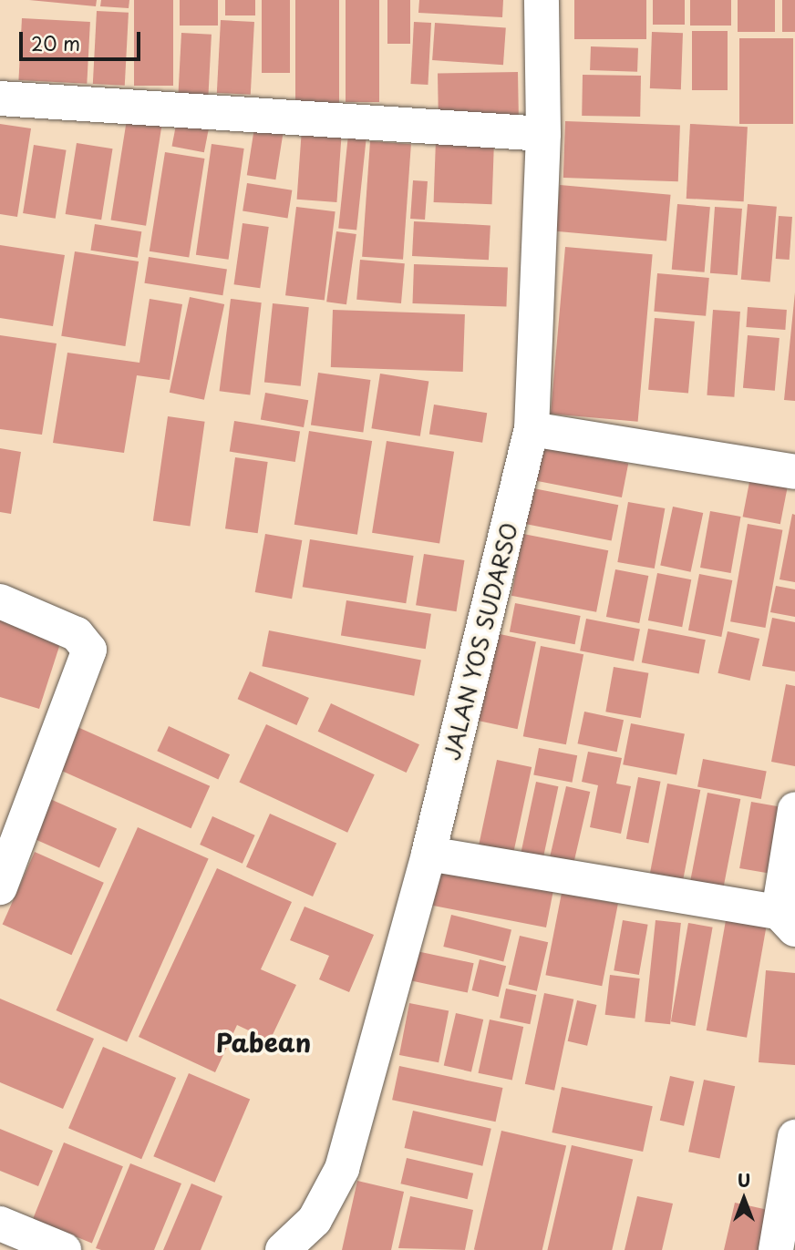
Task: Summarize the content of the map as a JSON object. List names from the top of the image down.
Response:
{
  "streets": {
    "street": ["JALAN YOS SUDARSO"]
  },
  "districts": ["Pabean"],
  "scale_bar": "20 m",
  "north": "top"
}
